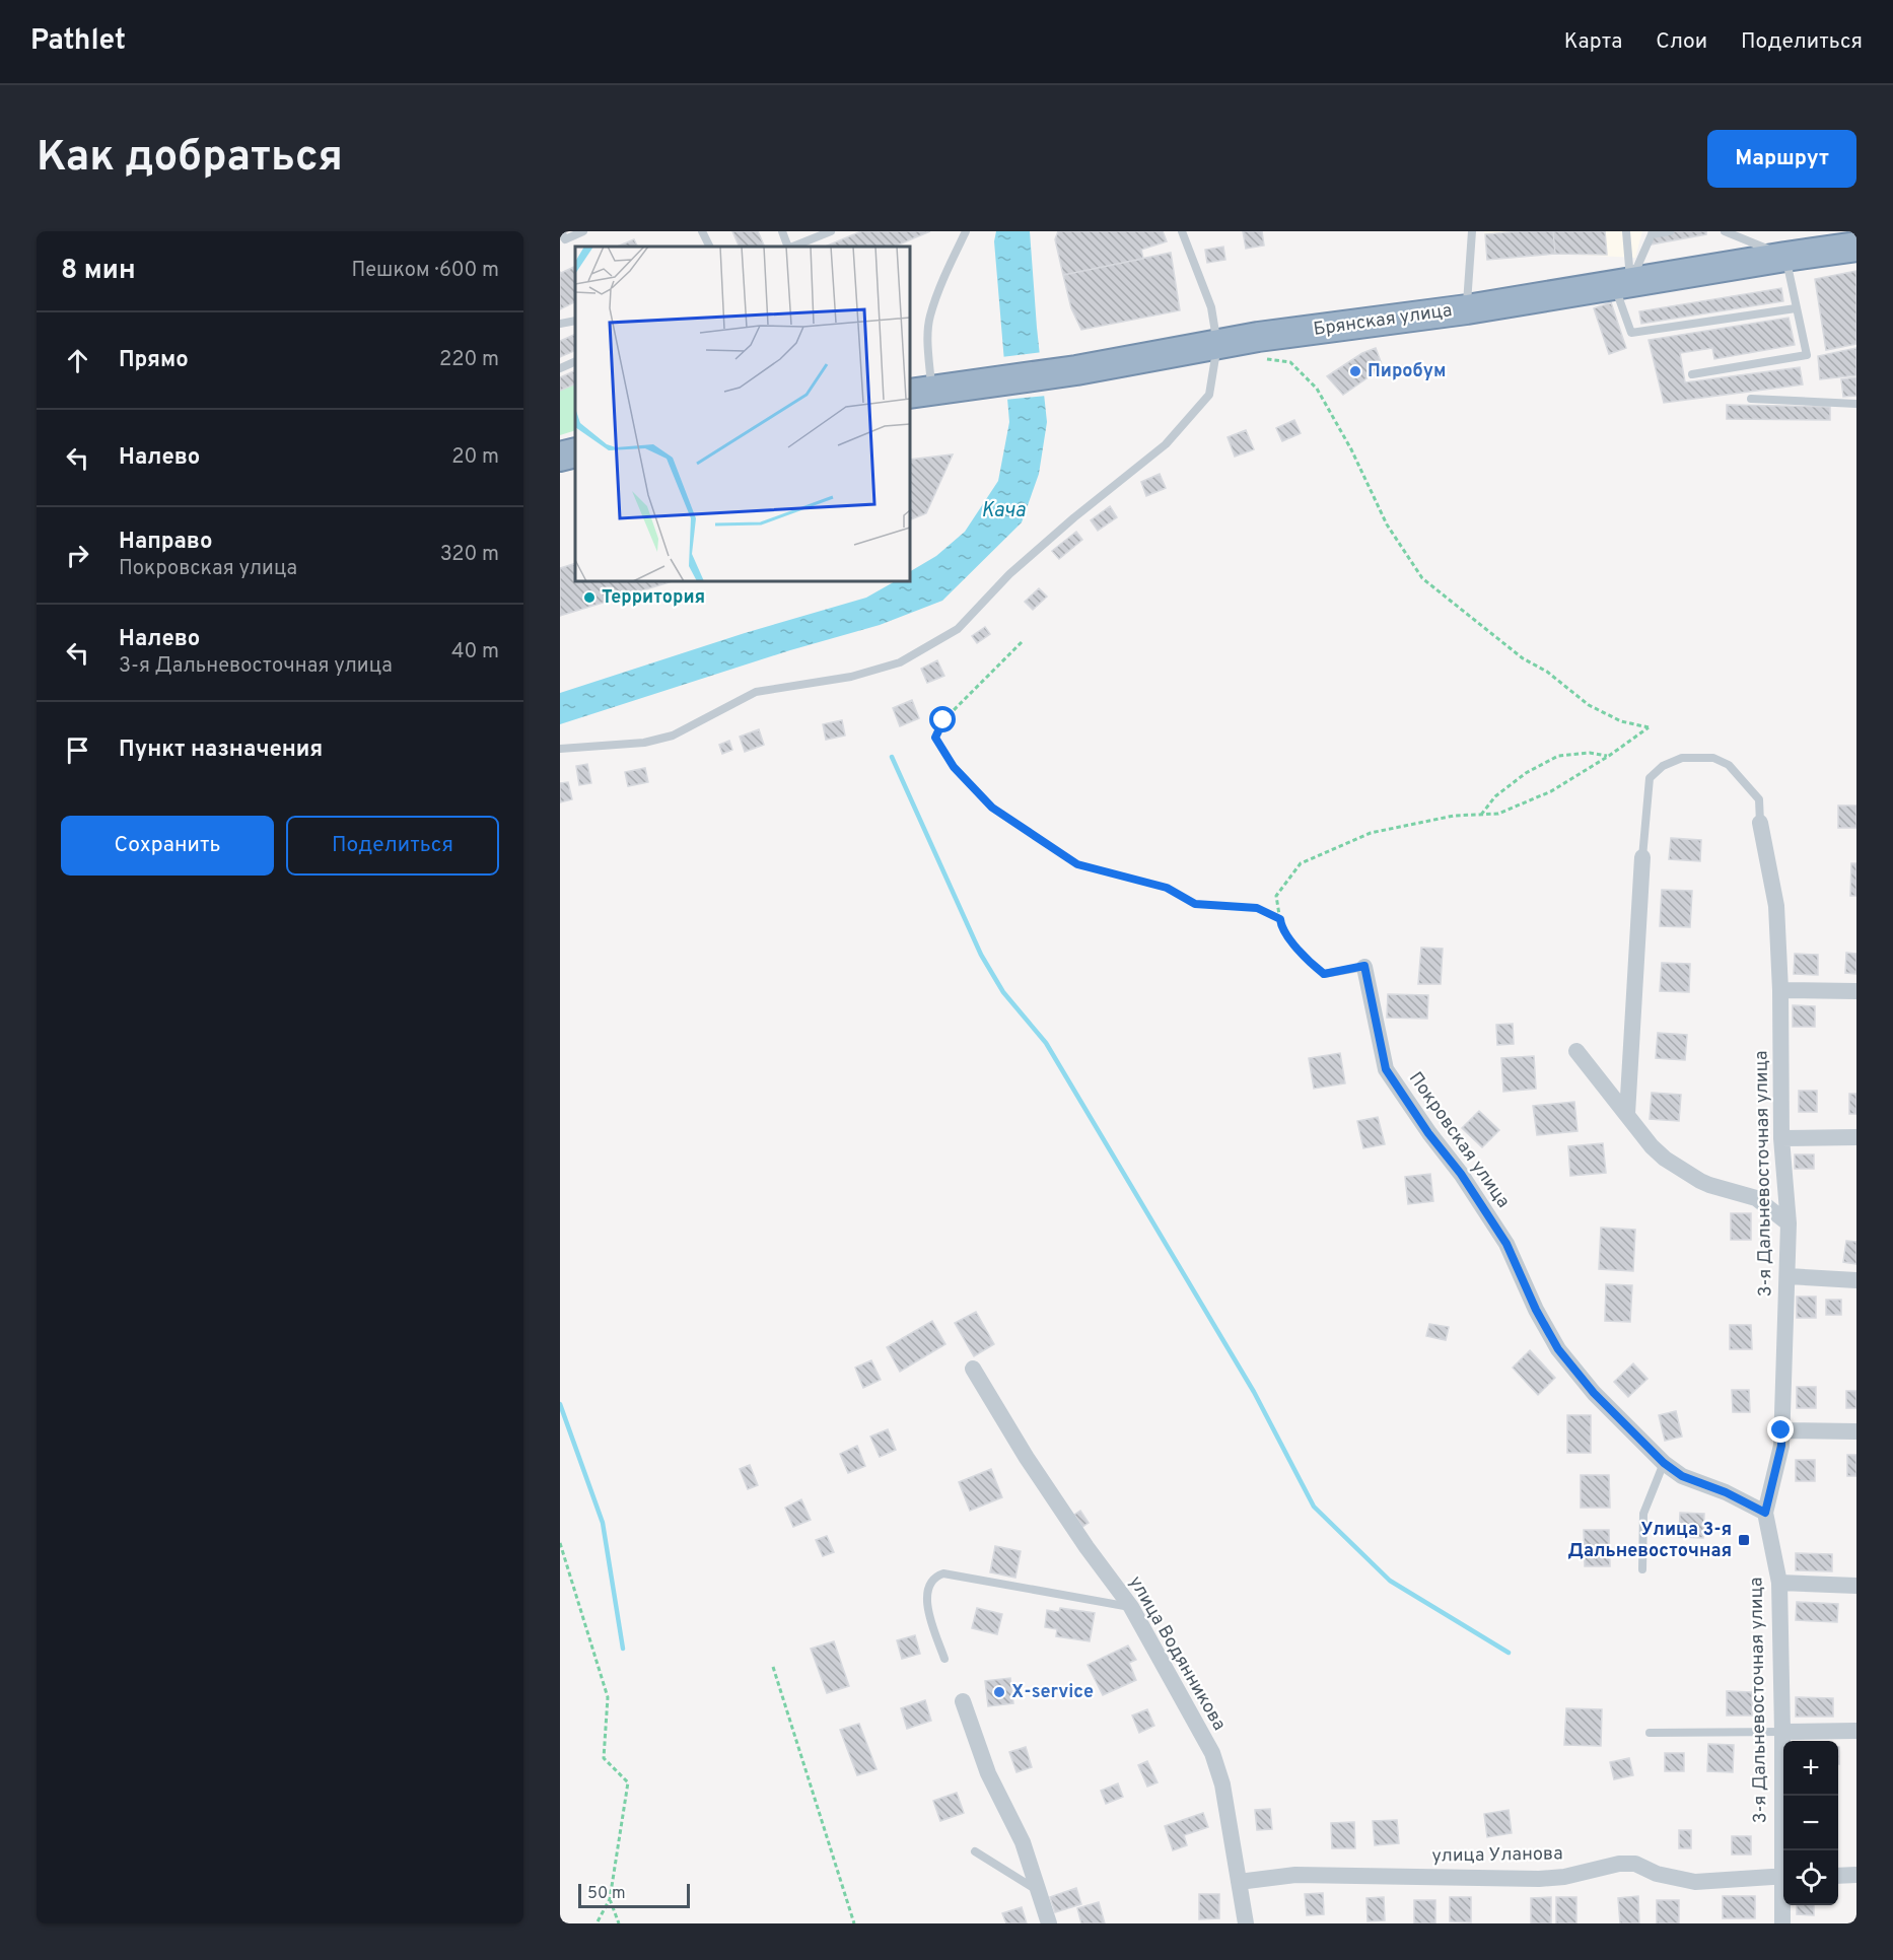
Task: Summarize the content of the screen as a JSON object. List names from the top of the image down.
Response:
{
  "streets": {
    "highway": ["Брянская улица"],
    "street": [
      "Покровская улица",
      "3-я Дальневосточная улица",
      "улица Водянникова",
      "улица Уланова"
    ]
  },
  "crossings": [
    ["Покровская улица", "3-я Дальневосточная улица"],
    ["улица Водянникова", "улица Уланова"]
  ],
  "water": ["Кача"],
  "places": {
    "other": ["Пиробум", "Территория", "X-service"],
    "transit": ["Улица 3-я Дальневосточная"]
  },
  "scale_bar": "50 m",
  "page": {
    "header": "Pathlet",
    "nav": ["Карта", "Слои", "Поделиться"],
    "buttons": [
      "Маршрут",
      ["Сохранить", "Поделиться"]
    ],
    "title": "Как добраться",
    "heading": ["8 мин", "Пешком · 600 m"],
    "list": [
      ["Прямо", "220 m"],
      ["Налево", "20 m"],
      ["Направо", "Покровская улица", "320 m"],
      ["Налево", "3-я Дальневосточная улица", "40 m"],
      "Пункт назначения"
    ],
    "map_buttons": ["+", "−"],
    "scale": "50 m"
  }
}
